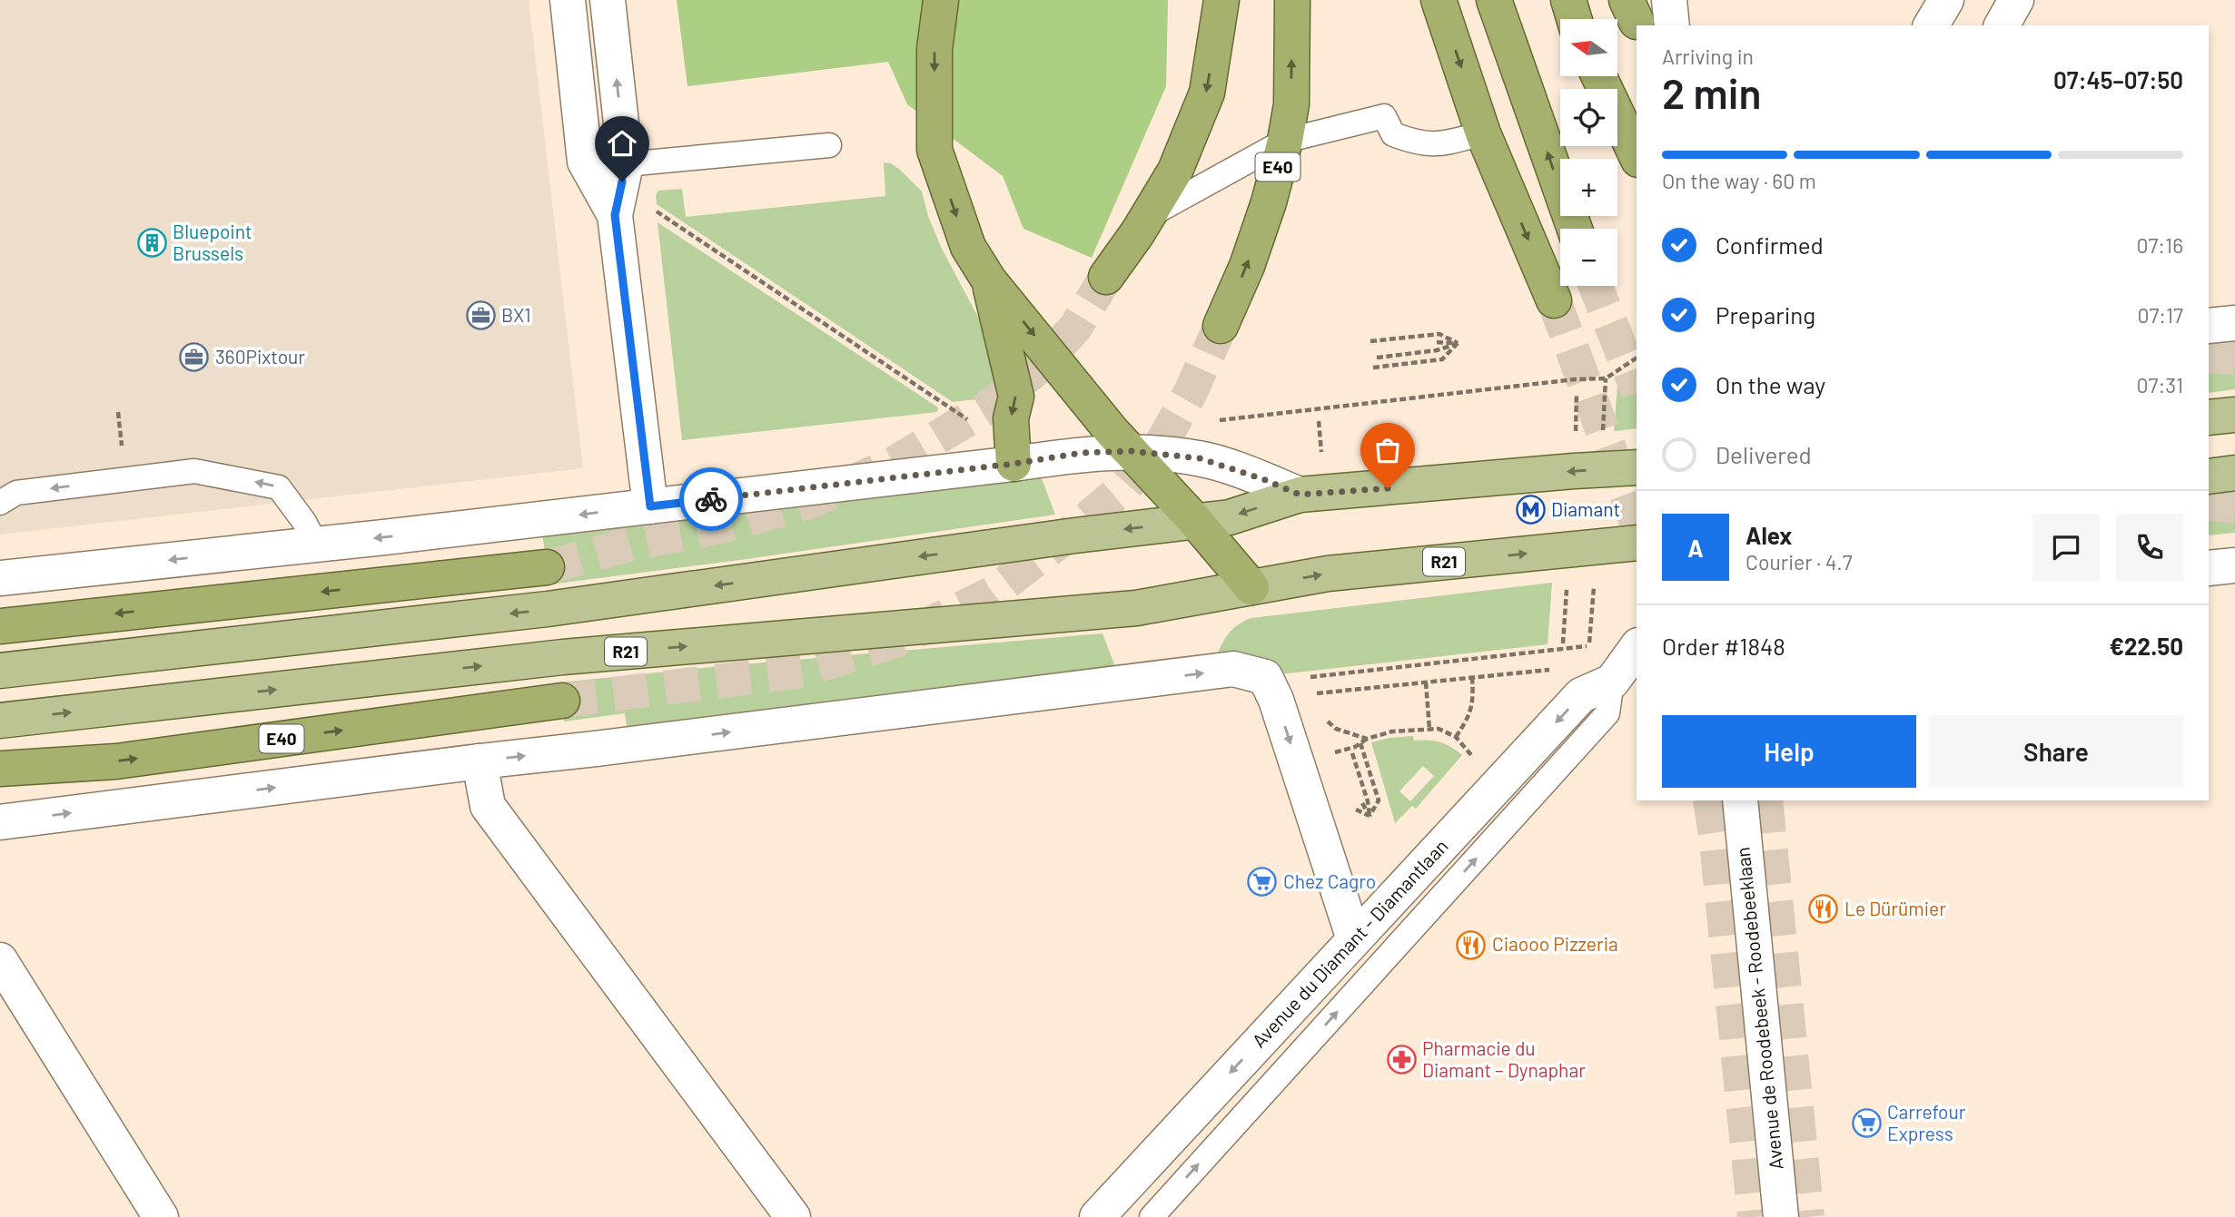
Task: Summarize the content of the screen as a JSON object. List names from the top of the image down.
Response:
{
  "streets": {
    "highway": ["E40"],
    "main road": ["R21"],
    "street": ["Avenue du Diamant - Diamantlaan", "Avenue de Roodebeek - Roodebeeklaan"]
  },
  "places": {
    "building": ["Bluepoint Brussels"],
    "office": ["BX1", "360Pixtour"],
    "metro station": ["Diamant"],
    "supermarket": ["Chez Cagro", "Carrefour Express"],
    "restaurant": ["Le Dürümier", "Ciaooo Pizzeria"],
    "pharmacy": ["Pharmacie du Diamant – Dynaphar"]
  },
  "north": "left",
  "page": {
    "map_buttons": ["+", "−"],
    "heading": ["2 min", "Arriving in", "07:45–07:50"],
    "panel": [
      "Alex",
      "Courier · 4.7",
      "Order #1848",
      "€22.50"
    ],
    "bar": "On the way · 60 m",
    "list": [
      ["Confirmed", "07:16"],
      ["Preparing", "07:17"],
      ["On the way", "07:31"],
      "Delivered"
    ],
    "round": "A",
    "buttons": ["Help", "Share"]
  }
}
